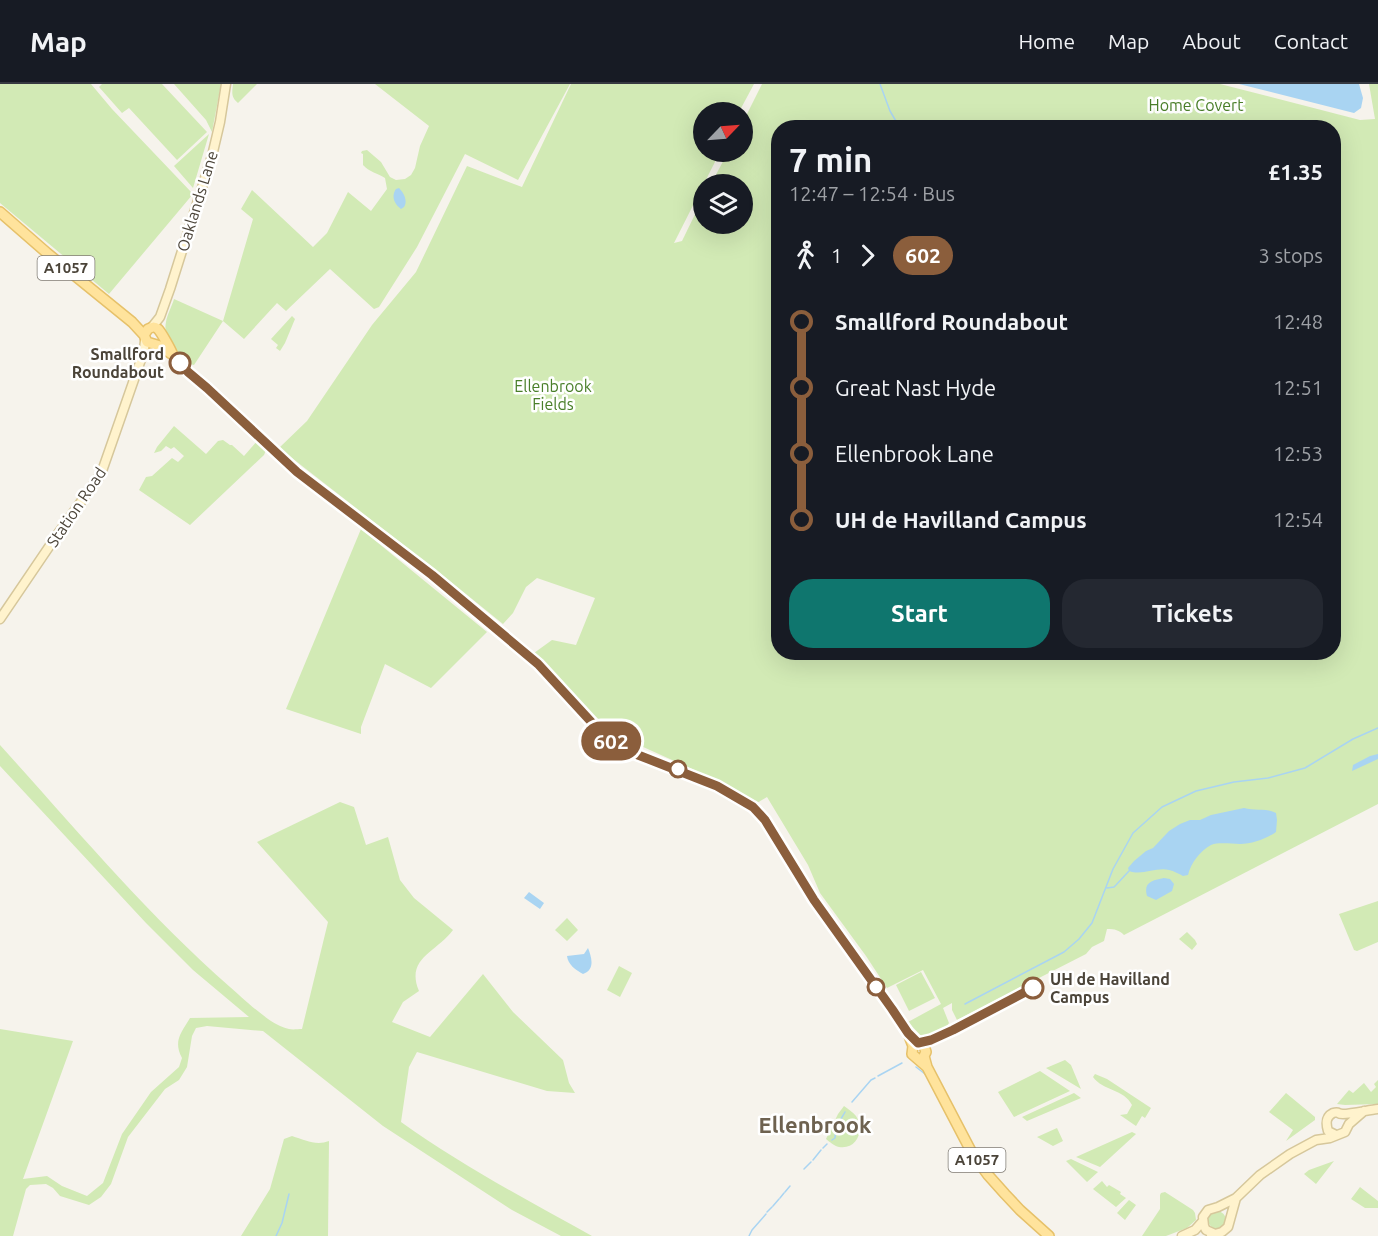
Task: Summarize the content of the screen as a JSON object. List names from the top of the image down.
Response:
{
  "streets": {
    "main road": ["A1057"],
    "street": ["Oaklands Lane", "Station Road"]
  },
  "crossings": [
    ["Oaklands Lane", "A1057"],
    ["Oaklands Lane", "Station Road"],
    ["A1057", "Station Road"]
  ],
  "districts": ["Ellenbrook"],
  "parks": ["Home Covert", "Ellenbrook Fields"],
  "places": ["Smallford Roundabout", "UH de Havilland Campus"],
  "lines": ["bus line 602"],
  "north": "top right",
  "page": {
    "header": "Map",
    "nav": [
      "Home",
      "Map",
      "About",
      "Contact"
    ],
    "on_map": "602",
    "heading": ["7 min", "12:47 – 12:54 · Bus", "£1.35"],
    "legs": ["1", "602", "3 stops"],
    "list": [
      {
        "name": "Smallford Roundabout",
        "value": "12:48"
      },
      {
        "name": "Great Nast Hyde",
        "value": "12:51"
      },
      {
        "name": "Ellenbrook Lane",
        "value": "12:53"
      },
      {
        "name": "UH de Havilland Campus",
        "value": "12:54"
      }
    ],
    "buttons": ["Start", "Tickets"]
  }
}
